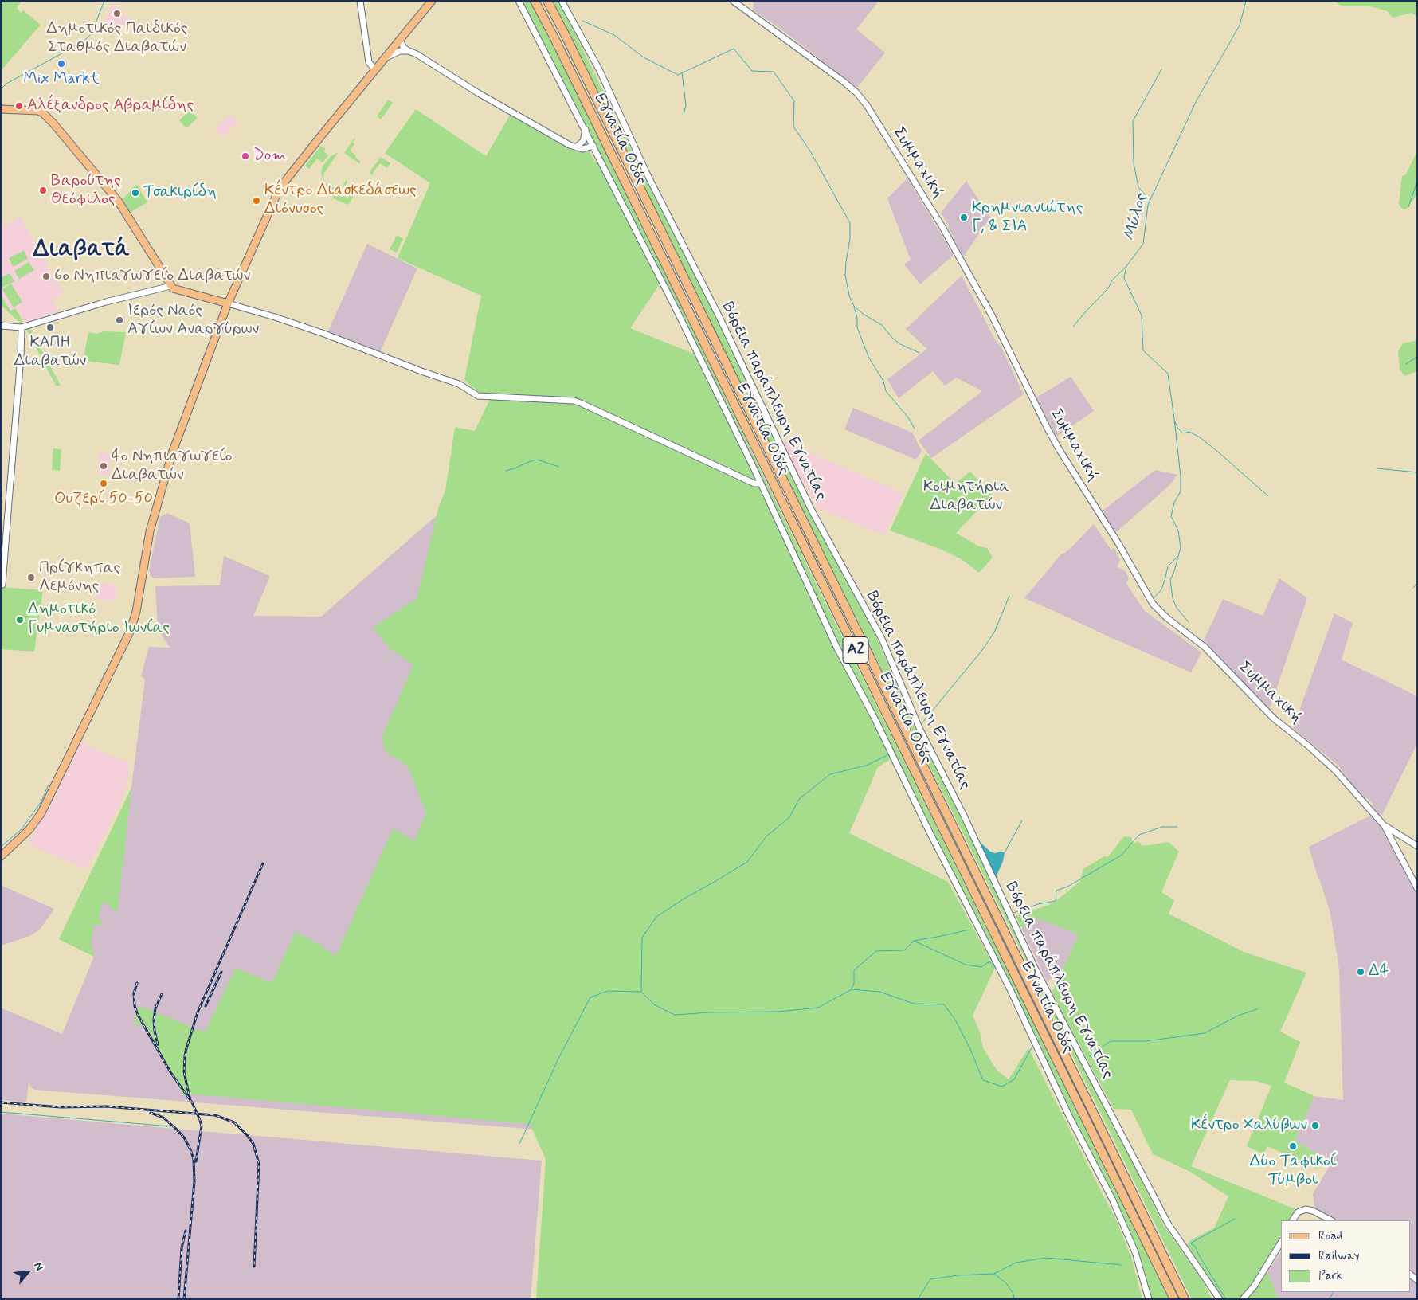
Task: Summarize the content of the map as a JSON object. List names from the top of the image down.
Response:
{
  "streets": {
    "highway": ["Εγνατία Οδός", "Α2"],
    "street": ["Συμμαχική", "Βόρεια παράπλευρη Εγνατίας"]
  },
  "districts": ["Διαβατά"],
  "water": ["Μύλος"],
  "parks": ["Κοιμητήρια Διαβατών"],
  "places": [
    "Δημοτικός Παιδικός Σταθμός Διαβατών",
    "Mix Markt",
    "Αλέξανδρος Αβραμίδης",
    "Dom",
    "Βαρούτης Θεόφιλος",
    "Τσακιρίδη",
    "Κέντρο Διασκεδάσεως Διόνυσος",
    "Κρημνιανιώτης Γ, & ΣΙΑ",
    "6ο Νηπιαγωγείο Διαβατών",
    "Ιερός Ναός Αγίων Αναργύρων",
    "ΚΑΠΗ Διαβατών",
    "4ο Νηπιαγωγείο Διαβατών",
    "Ουζερί 50-50",
    "Πρίγκηπας Λεμόνης",
    "Δημοτικό Γυμναστήριο Ιωνίας",
    "Δ4",
    "Κέντρο Χαλύβων",
    "Δύο Ταφικοί Τύμβοι"
  ],
  "legend": ["Road", "Railway", "Park"],
  "north": "top right"
}
